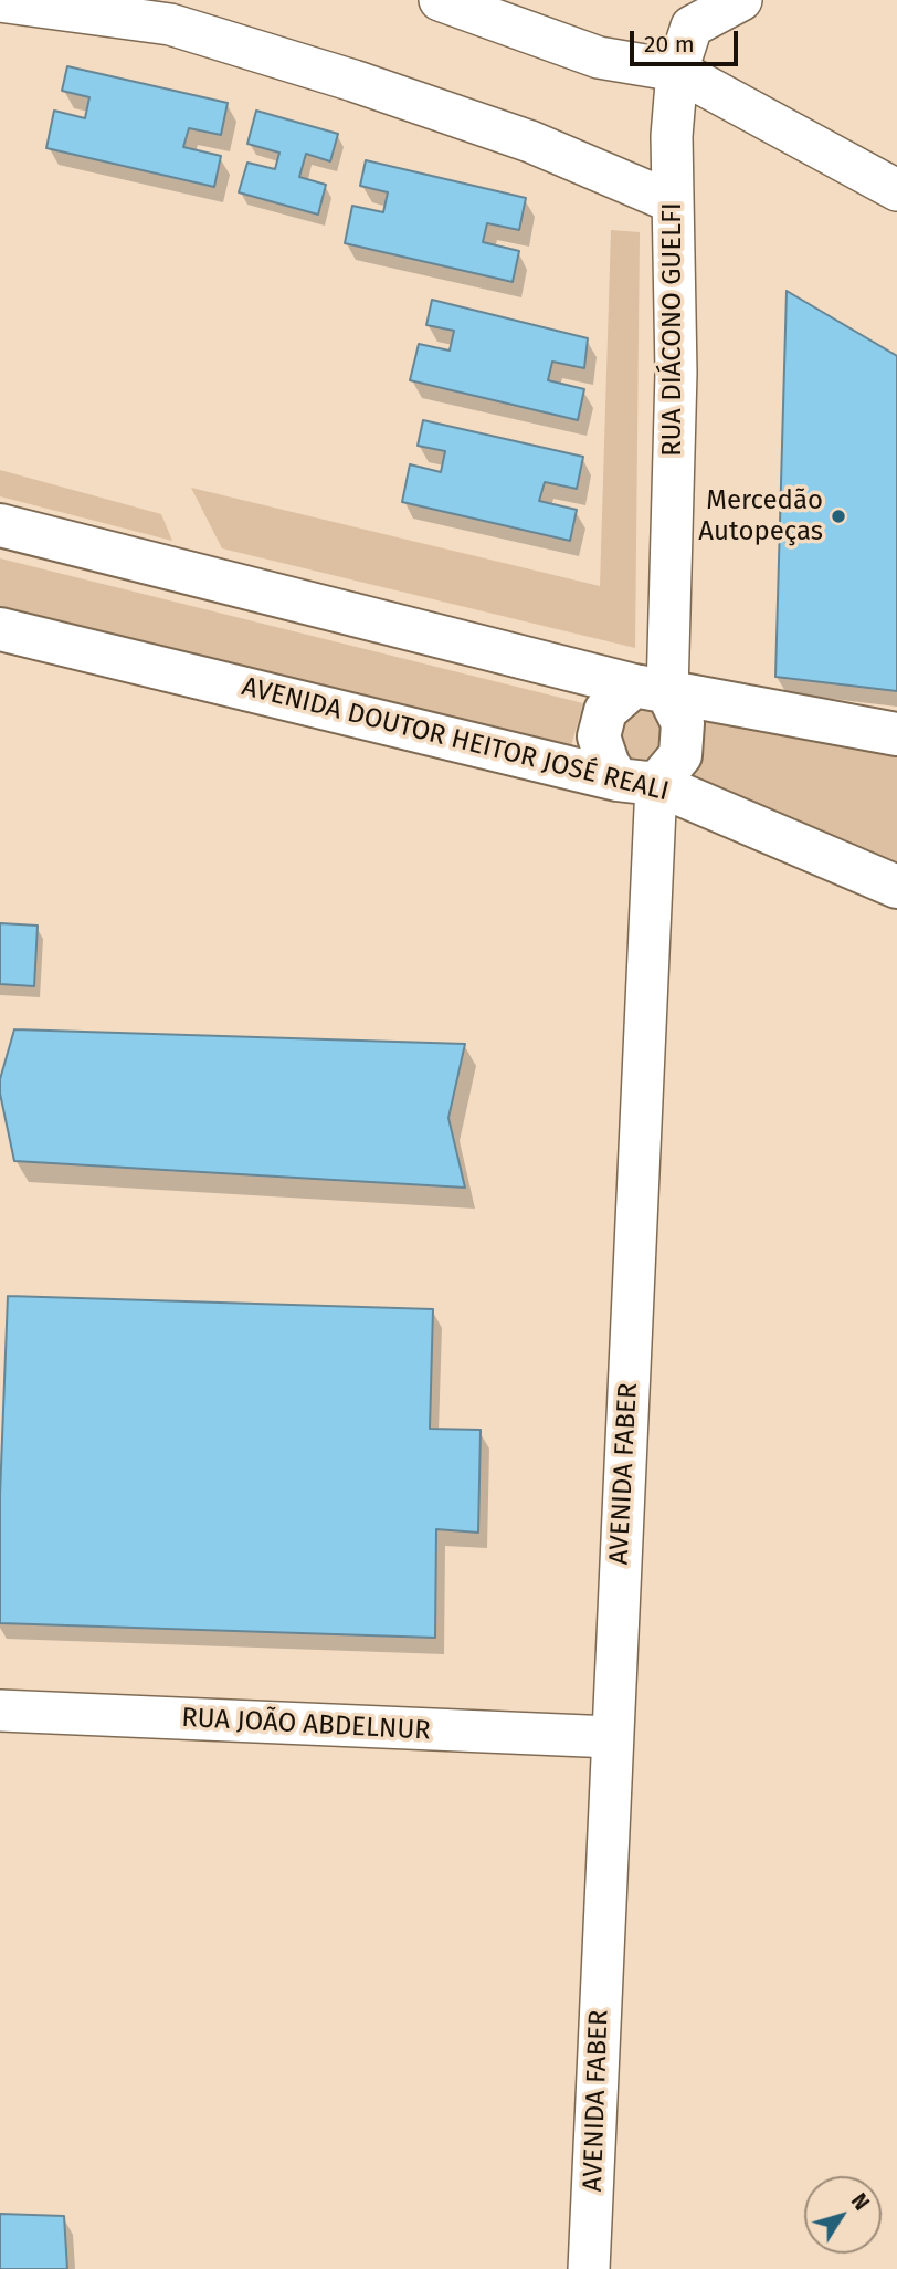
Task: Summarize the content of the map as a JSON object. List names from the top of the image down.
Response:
{
  "streets": {
    "main road": ["AVENIDA DOUTOR HEITOR JOSÉ REALI"],
    "street": ["RUA DIÁCONO GUELFI", "AVENIDA FABER", "RUA JOÃO ABDELNUR"]
  },
  "crossings": [
    ["RUA DIÁCONO GUELFI", "AVENIDA DOUTOR HEITOR JOSÉ REALI"],
    ["RUA DIÁCONO GUELFI", "AVENIDA FABER"],
    ["AVENIDA DOUTOR HEITOR JOSÉ REALI", "AVENIDA FABER"],
    ["AVENIDA FABER", "RUA JOÃO ABDELNUR"]
  ],
  "places": ["Mercedão Autopeças"],
  "scale_bar": "20 m",
  "north": "top right"
}
